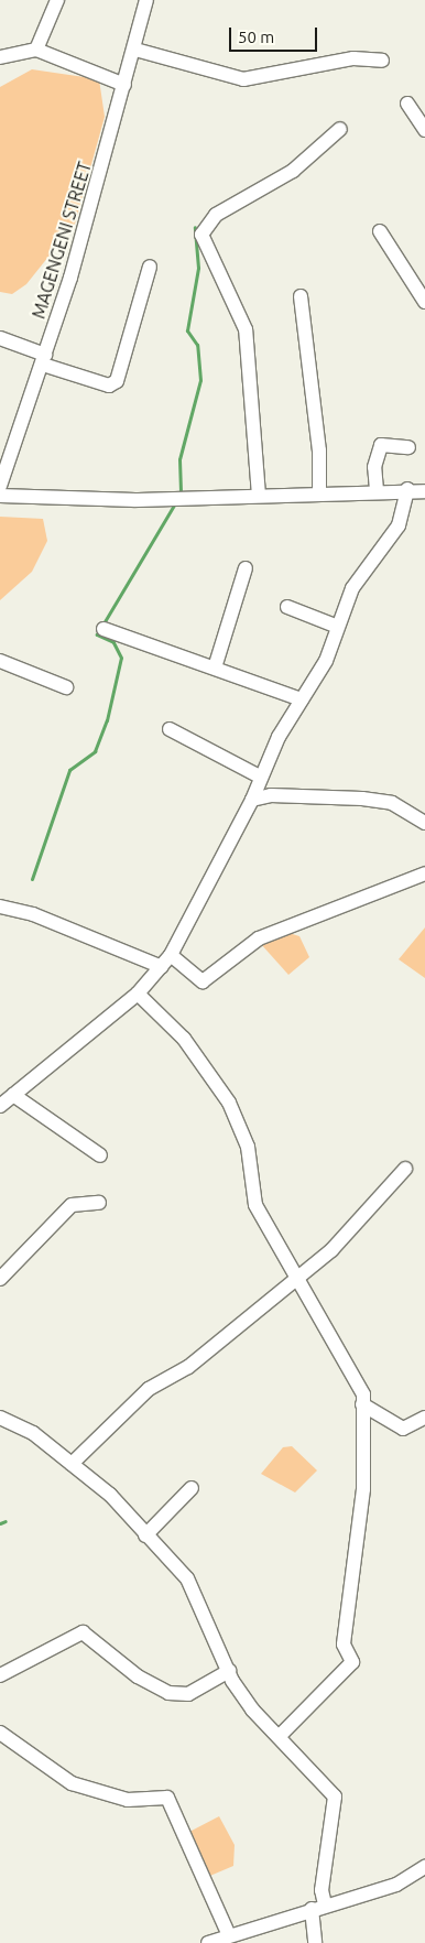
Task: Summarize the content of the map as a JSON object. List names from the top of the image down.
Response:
{
  "streets": {
    "street": ["MAGENGENI STREET"]
  },
  "scale_bar": "50 m"
}
